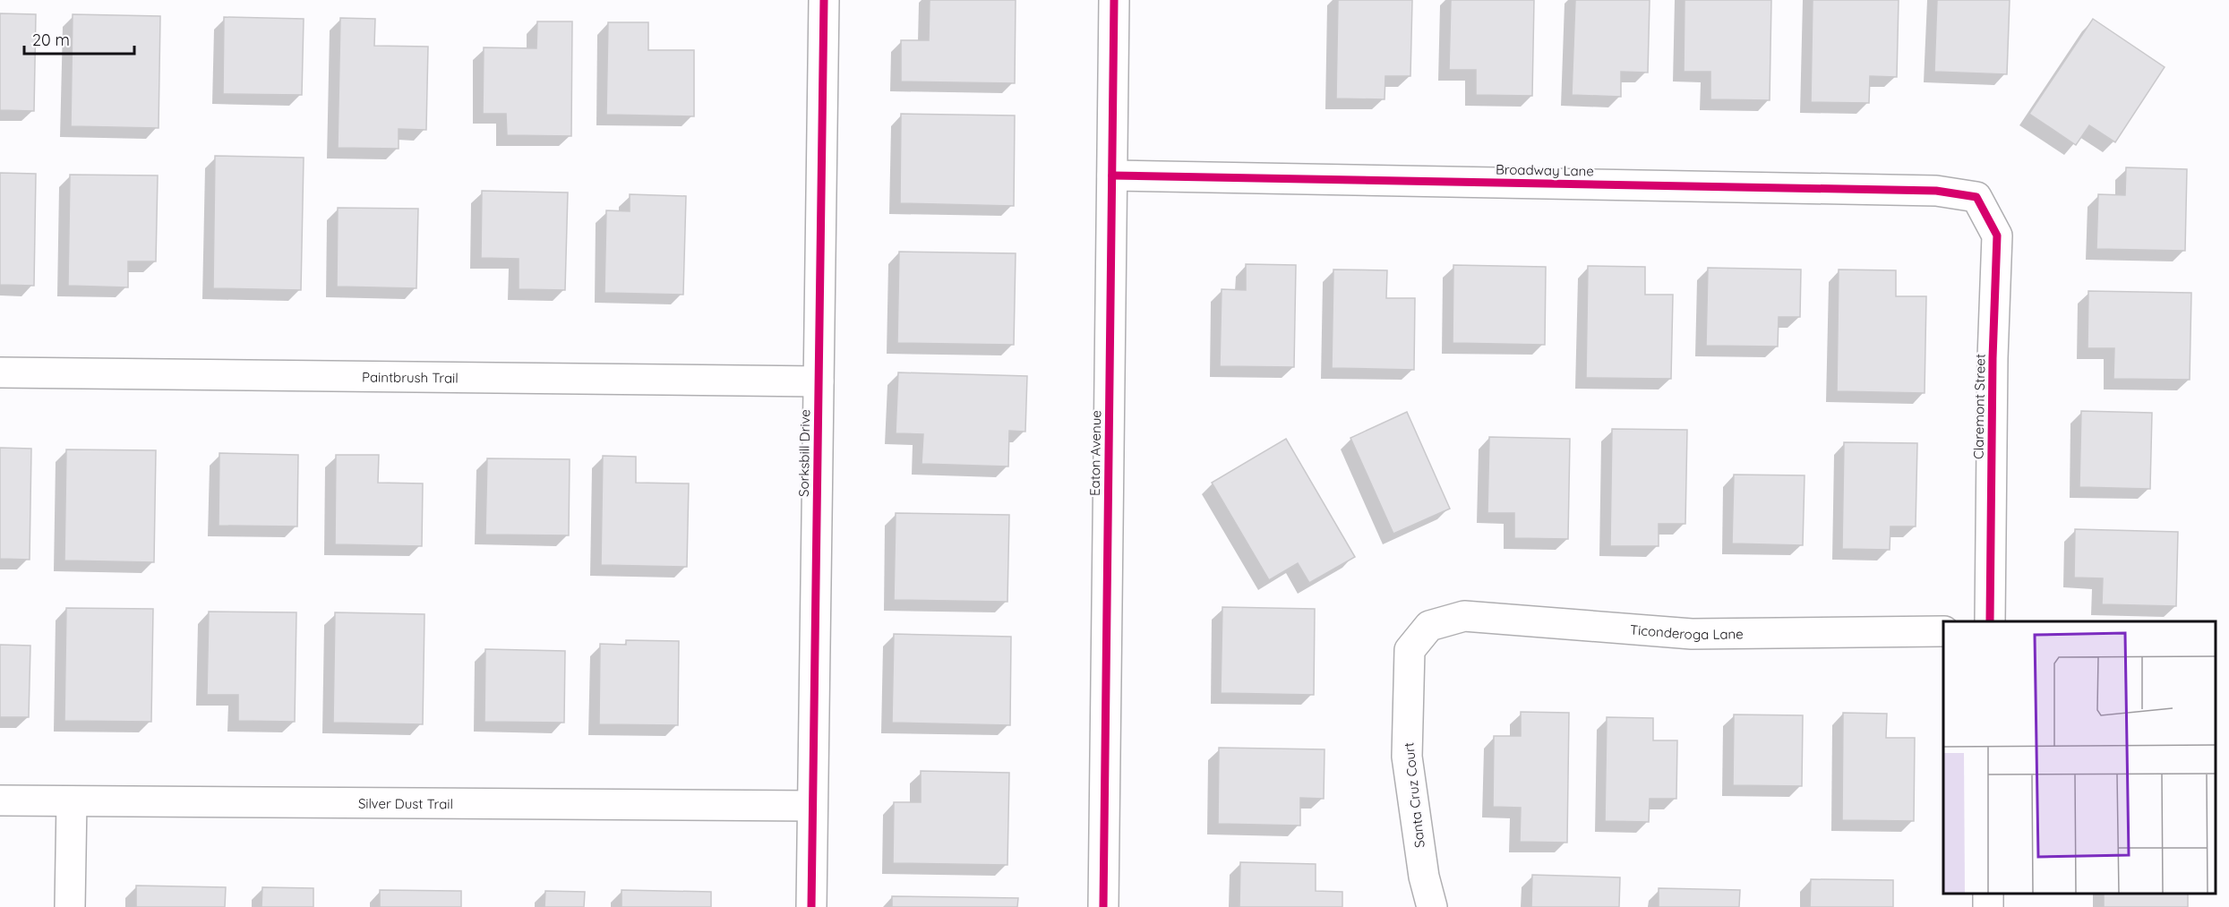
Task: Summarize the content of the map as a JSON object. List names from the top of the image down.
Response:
{
  "streets": {
    "street": [
      "Broadway Lane",
      "Paintbrush Trail",
      "Claremont Street",
      "Sorksbill Drive",
      "Eaton Avenue",
      "Ticonderoga Lane",
      "Santa Cruz Court",
      "Silver Dust Trail"
    ]
  },
  "crossings": [
    ["Broadway Lane", "Claremont Street"],
    ["Broadway Lane", "Eaton Avenue"],
    ["Paintbrush Trail", "Sorksbill Drive"],
    ["Sorksbill Drive", "Silver Dust Trail"],
    ["Ticonderoga Lane", "Santa Cruz Court"]
  ],
  "scale_bar": "20 m"
}
